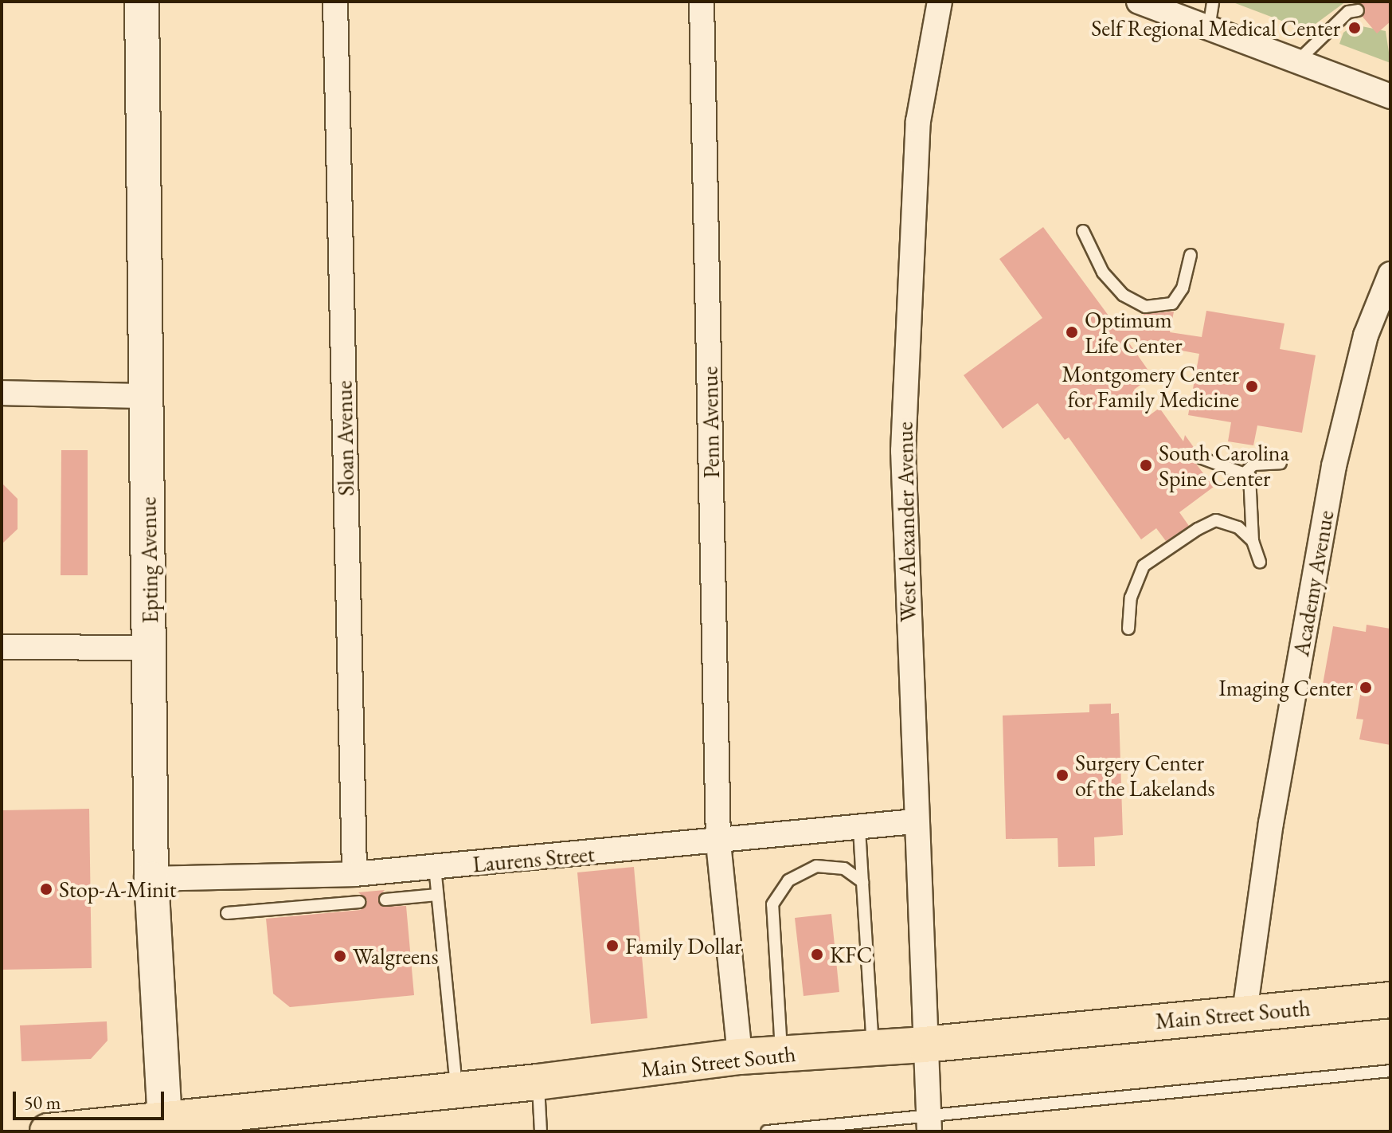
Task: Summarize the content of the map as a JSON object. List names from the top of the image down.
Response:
{
  "streets": {
    "main road": ["Main Street South"],
    "street": [
      "Penn Avenue",
      "Sloan Avenue",
      "West Alexander Avenue",
      "Epting Avenue",
      "Academy Avenue",
      "Laurens Street"
    ]
  },
  "crossings": [
    ["Penn Avenue", "Laurens Street"],
    ["Penn Avenue", "Main Street South"],
    ["Sloan Avenue", "Laurens Street"],
    ["West Alexander Avenue", "Laurens Street"],
    ["West Alexander Avenue", "Main Street South"],
    ["Epting Avenue", "Laurens Street"],
    ["Epting Avenue", "Main Street South"],
    ["Academy Avenue", "Main Street South"]
  ],
  "places": [
    "Self Regional Medical Center",
    "Optimum Life Center",
    "Montgomery Center for Family Medicine",
    "South Carolina Spine Center",
    "Imaging Center",
    "Surgery Center of the Lakelands",
    "Stop-A-Minit",
    "Family Dollar",
    "KFC",
    "Walgreens"
  ],
  "scale_bar": "50 m"
}
